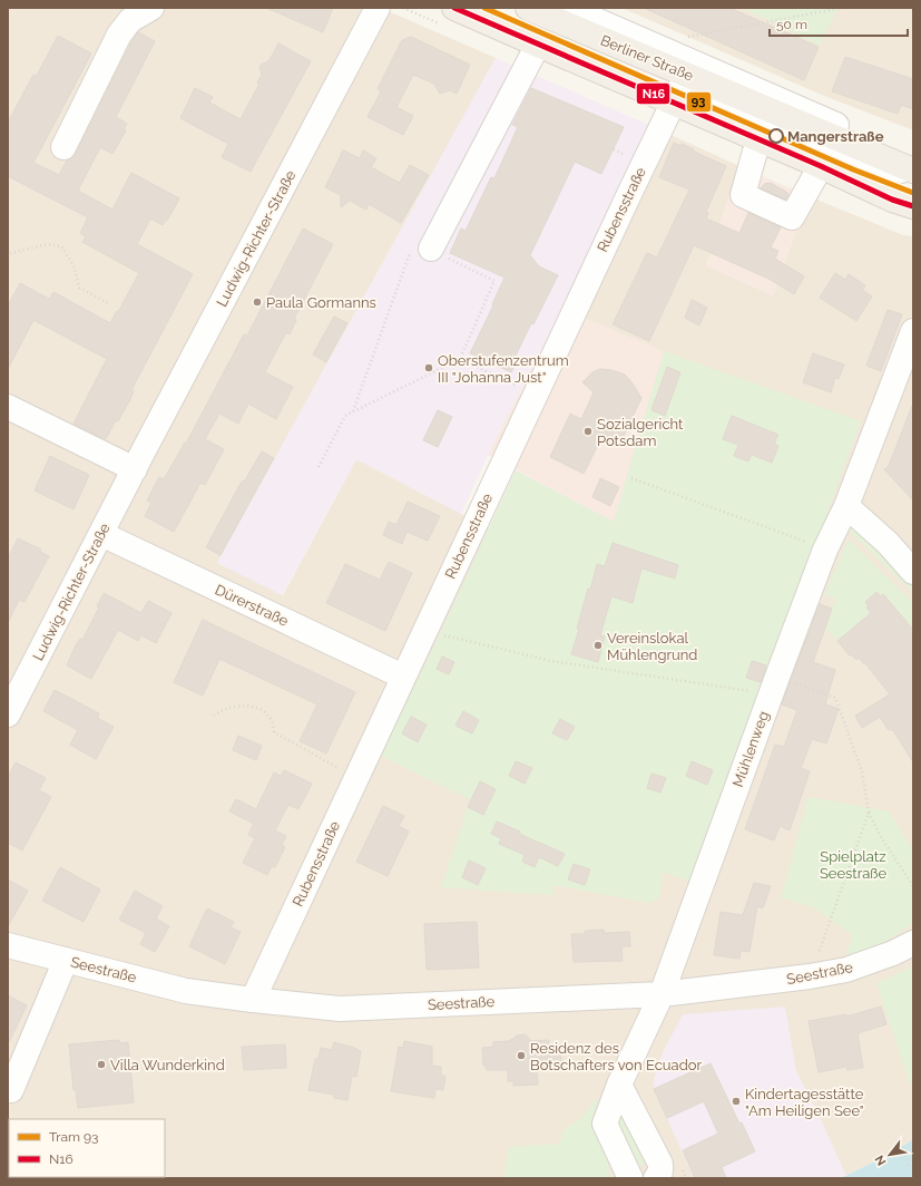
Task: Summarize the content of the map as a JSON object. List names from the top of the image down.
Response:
{
  "streets": {
    "main road": ["Berliner Straße"],
    "street": [
      "Rubensstraße",
      "Ludwig-Richter-Straße",
      "Dürerstraße",
      "Mühlenweg",
      "Seestraße"
    ]
  },
  "crossings": [
    ["Berliner Straße", "Rubensstraße"],
    ["Rubensstraße", "Dürerstraße"],
    ["Rubensstraße", "Seestraße"],
    ["Ludwig-Richter-Straße", "Dürerstraße"],
    ["Mühlenweg", "Seestraße"]
  ],
  "parks": ["Spielplatz Seestraße"],
  "places": [
    "Mangerstraße",
    "Paula Gormanns",
    "Oberstufenzentrum III \"Johanna Just\"",
    "Sozialgericht Potsdam",
    "Vereinslokal Mühlengrund",
    "Residenz des Botschafters von Ecuador",
    "Villa Wunderkind",
    "Kindertagesstätte \"Am Heiligen See\""
  ],
  "lines": ["tram line 93", "transit line N16"],
  "legend": ["Tram 93", "N16"],
  "scale_bar": "50 m",
  "north": "bottom left"
}
